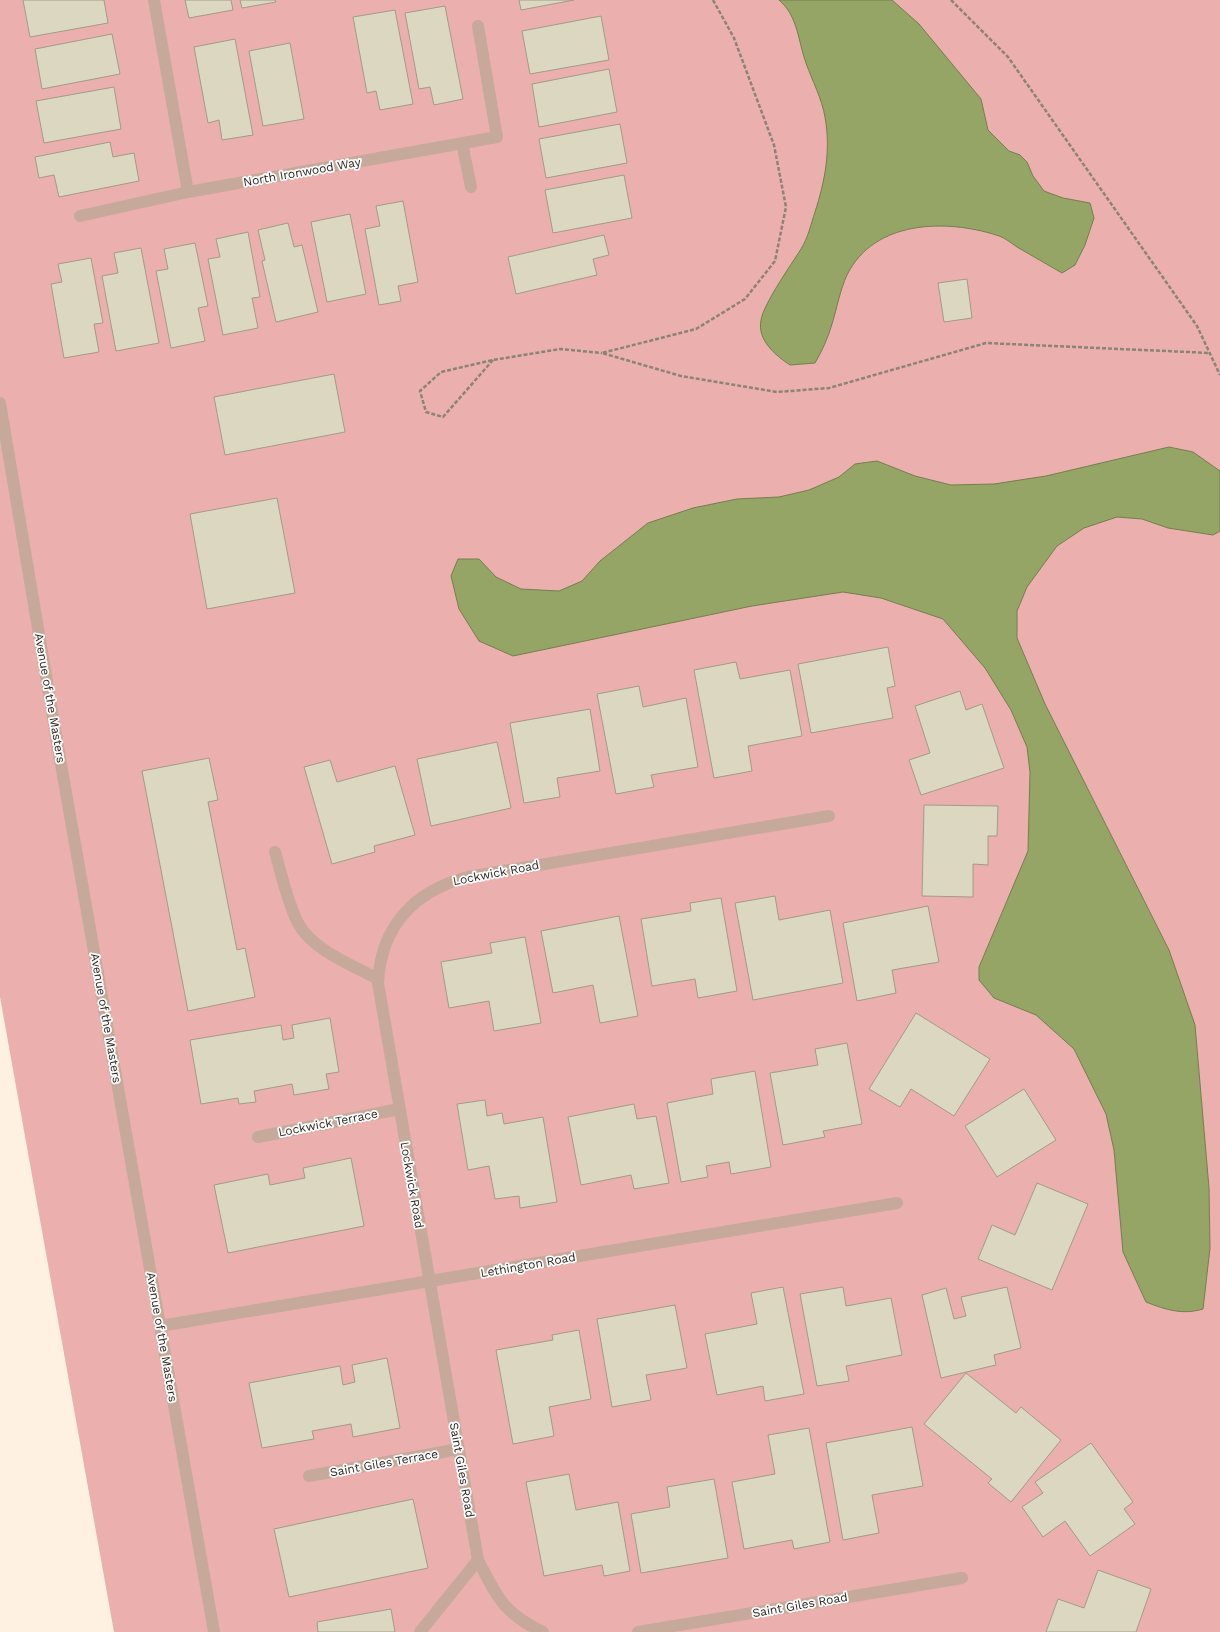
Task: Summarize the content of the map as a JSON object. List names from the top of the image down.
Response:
{
  "streets": {
    "street": [
      "North Ironwood Way",
      "Avenue of the Masters",
      "Lockwick Road",
      "Lockwick Terrace",
      "Lethington Road",
      "Saint Giles Terrace",
      "Saint Giles Road"
    ]
  },
  "crossings": [
    ["Avenue of the Masters", "Lethington Road"],
    ["Lockwick Road", "Lockwick Terrace"],
    ["Lockwick Road", "Lethington Road"],
    ["Lockwick Road", "Saint Giles Road"],
    ["Lethington Road", "Saint Giles Road"],
    ["Saint Giles Terrace", "Saint Giles Road"]
  ]
}
